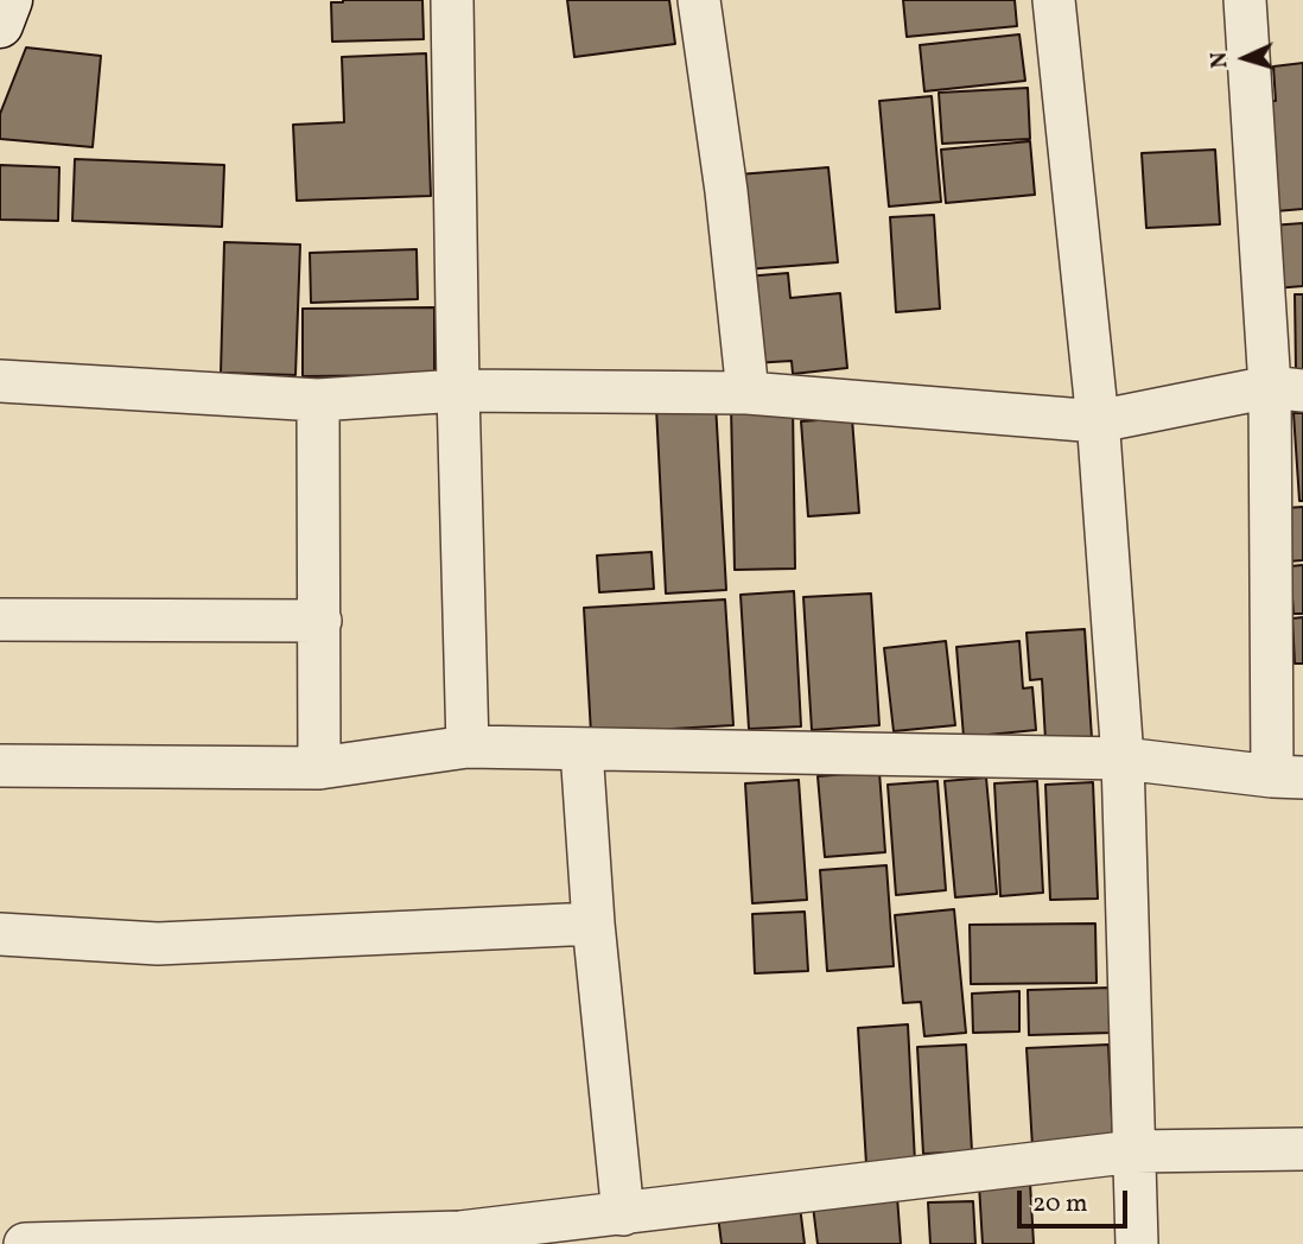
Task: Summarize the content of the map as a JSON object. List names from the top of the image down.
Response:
{
  "scale_bar": "20 m",
  "north": "left"
}
